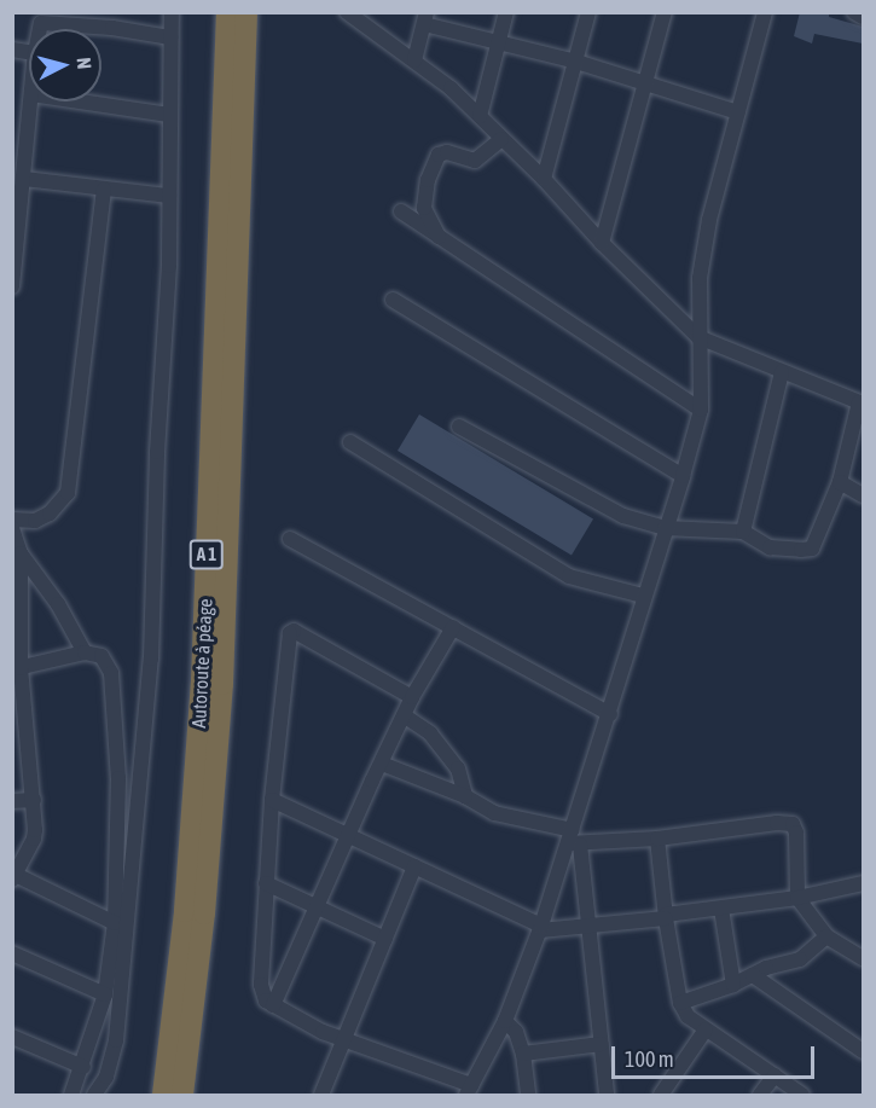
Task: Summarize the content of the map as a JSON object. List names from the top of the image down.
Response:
{
  "streets": {
    "highway": ["A 1", "Autoroute à péage"]
  },
  "scale_bar": "100 m",
  "north": "right"
}
